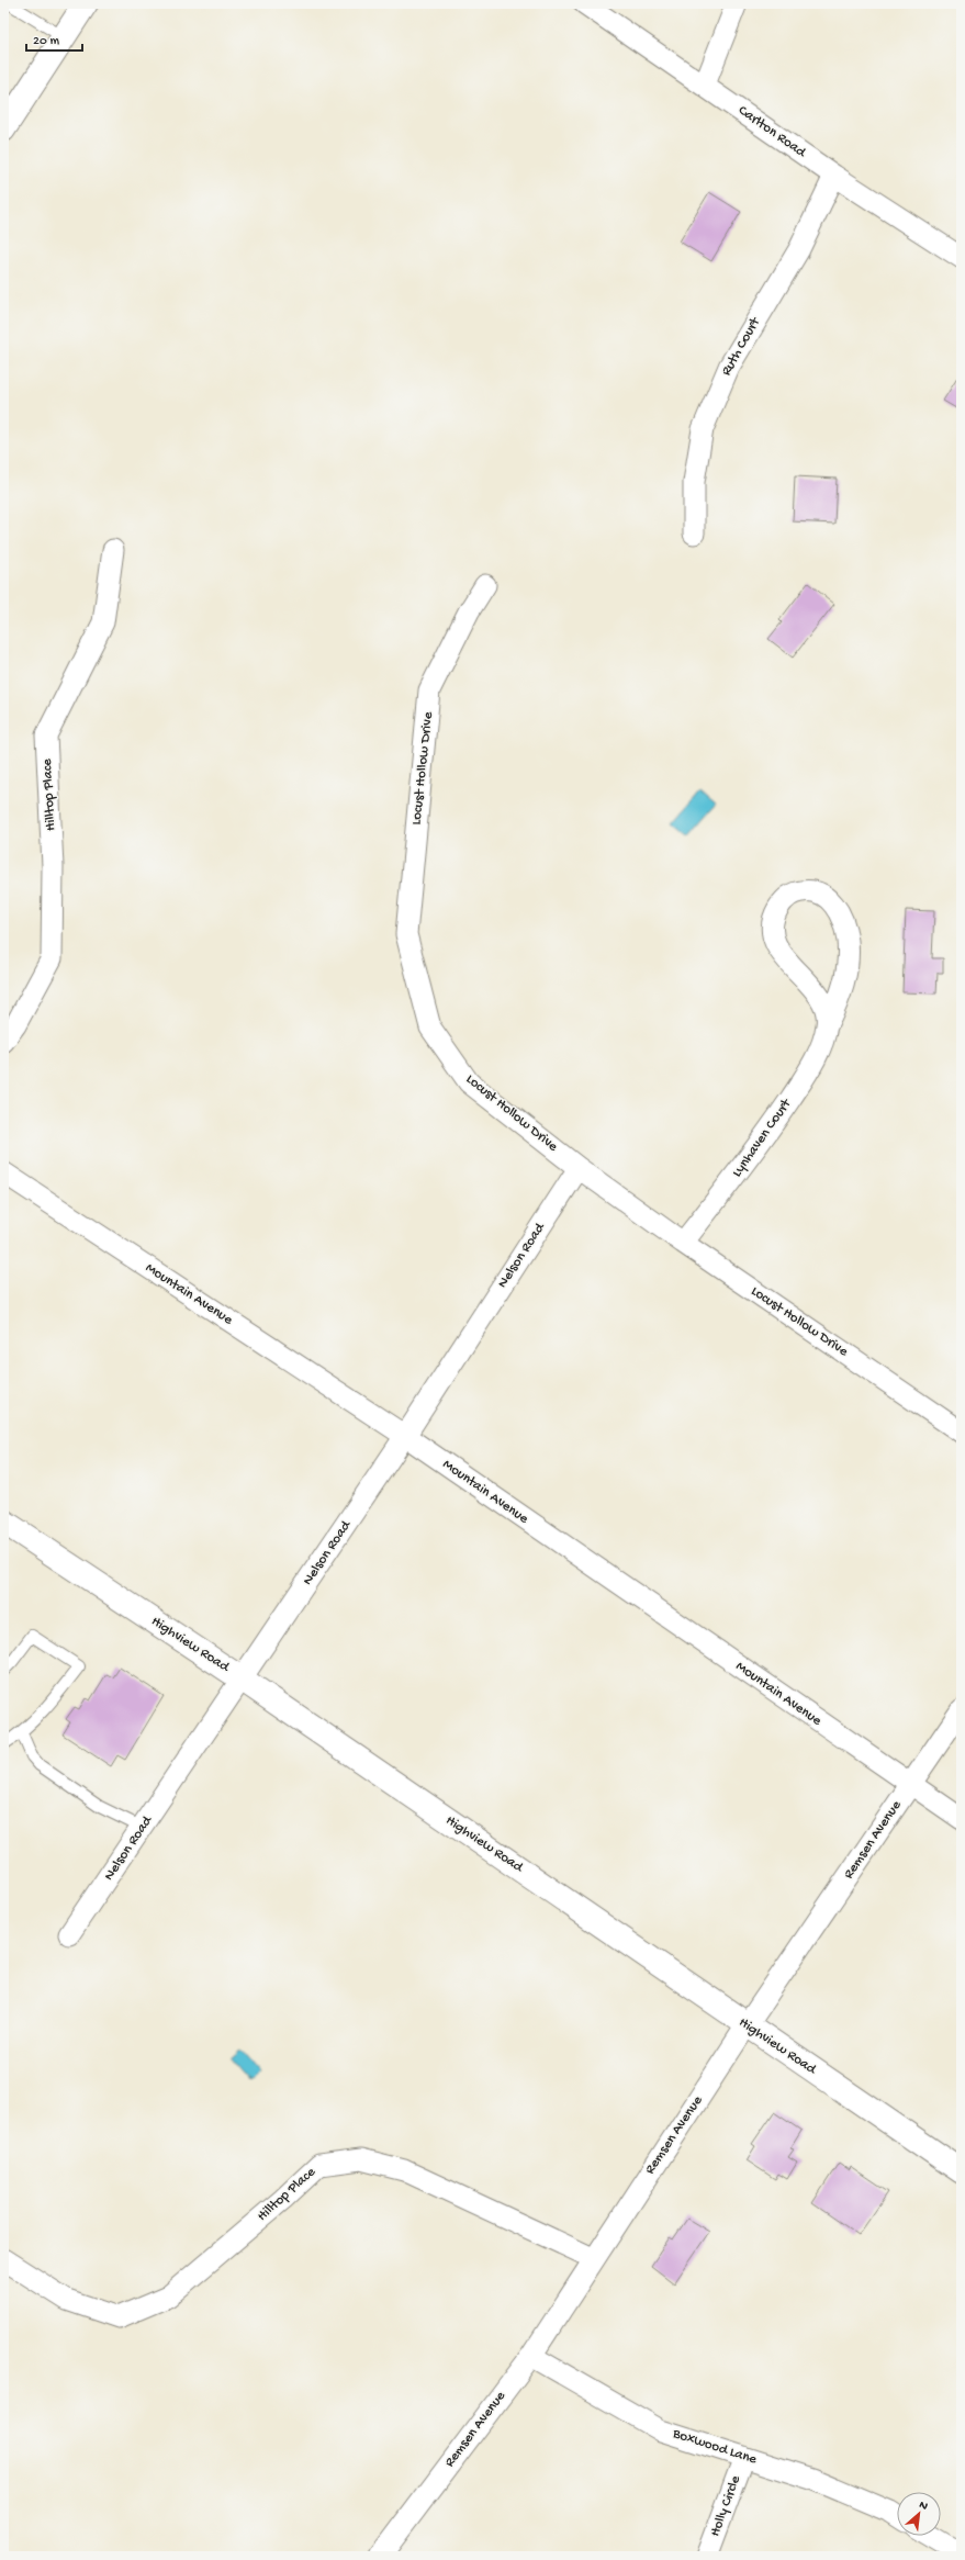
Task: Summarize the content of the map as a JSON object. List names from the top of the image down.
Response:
{
  "streets": {
    "street": [
      "Carlton Road",
      "Ruth Court",
      "Locust Hollow Drive",
      "Hilltop Place",
      "Lynhaven Court",
      "Nelson Road",
      "Mountain Avenue",
      "Highview Road",
      "Remsen Avenue",
      "Boxwood Lane",
      "Holly Circle"
    ]
  },
  "crossings": [
    ["Carlton Road", "Ruth Court"],
    ["Locust Hollow Drive", "Lynhaven Court"],
    ["Locust Hollow Drive", "Nelson Road"],
    ["Hilltop Place", "Remsen Avenue"],
    ["Nelson Road", "Mountain Avenue"],
    ["Nelson Road", "Highview Road"],
    ["Mountain Avenue", "Remsen Avenue"],
    ["Highview Road", "Remsen Avenue"],
    ["Remsen Avenue", "Boxwood Lane"],
    ["Boxwood Lane", "Holly Circle"]
  ],
  "scale_bar": "20 m",
  "north": "top right"
}
